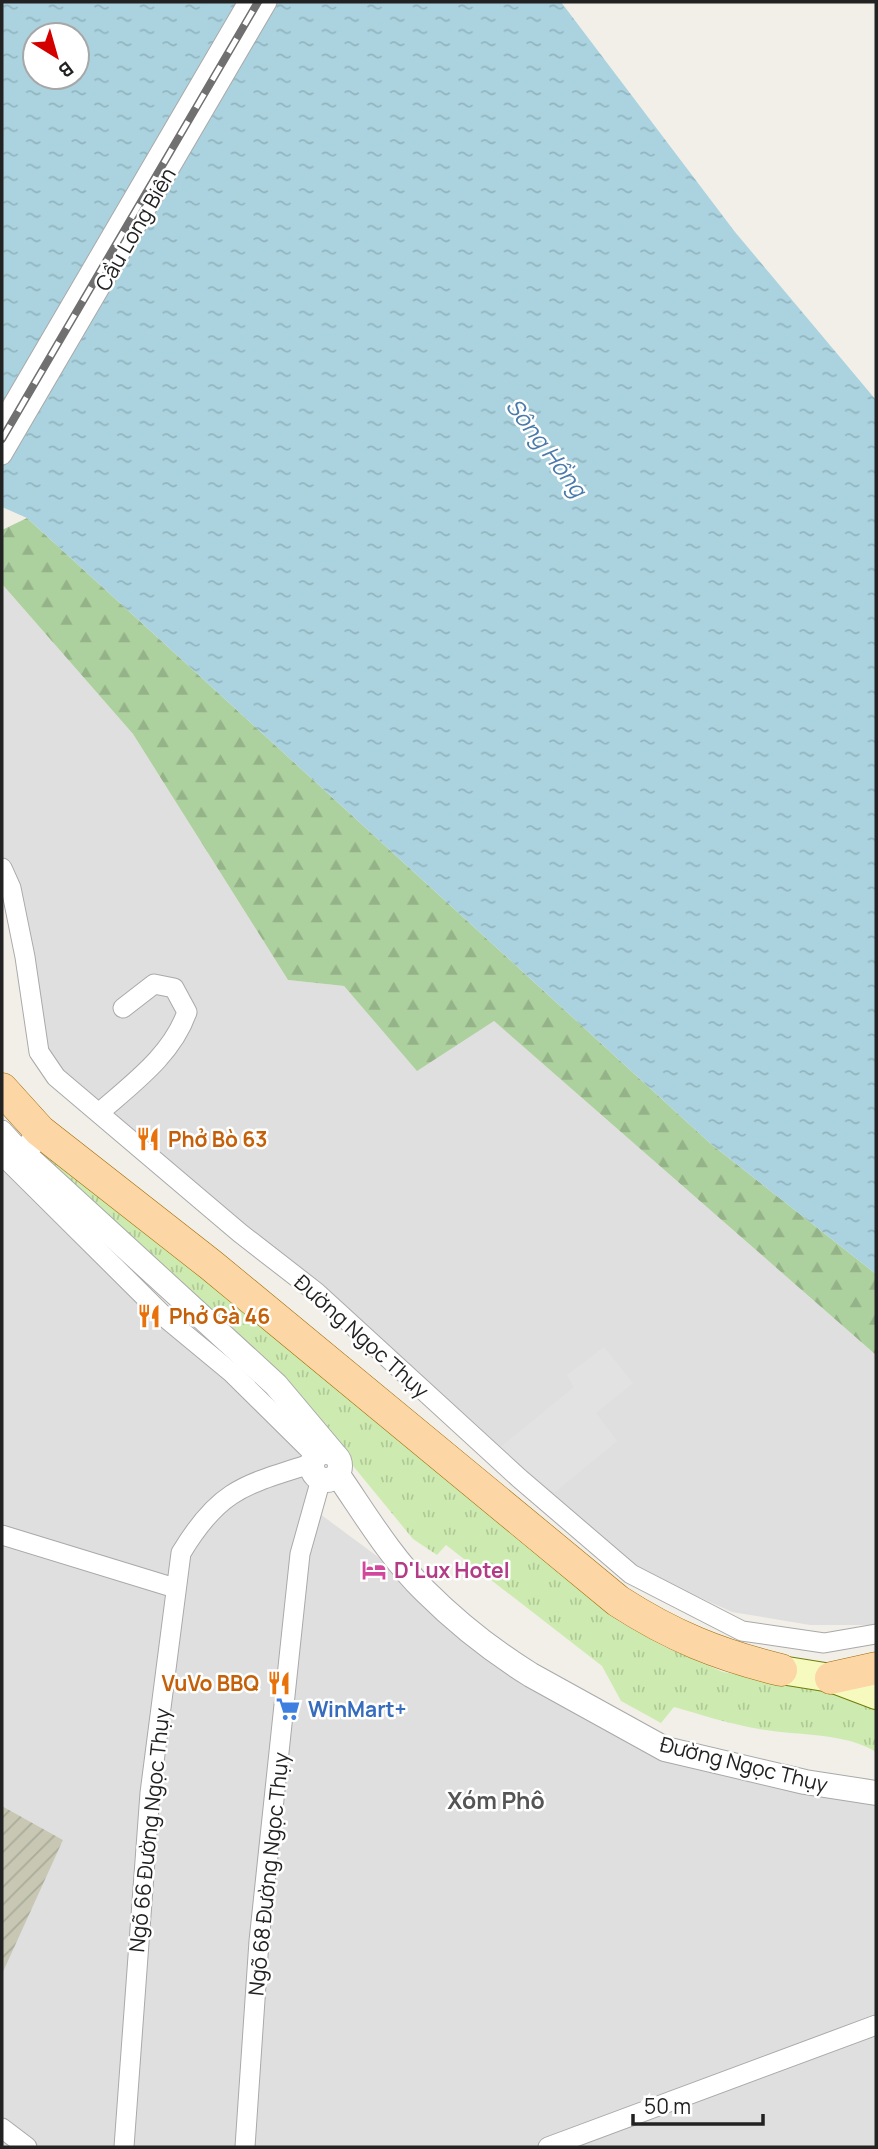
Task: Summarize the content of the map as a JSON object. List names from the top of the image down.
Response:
{
  "streets": {
    "main road": ["Đường Ngọc Thụy"],
    "street": ["Cầu Long Biên", "Ngõ 66 Đường Ngọc Thụy", "Ngõ 68 Đường Ngọc Thụy"]
  },
  "crossings": [
    ["Đường Ngọc Thụy", "Ngõ 66 Đường Ngọc Thụy"],
    ["Đường Ngọc Thụy", "Ngõ 68 Đường Ngọc Thụy"],
    ["Ngõ 66 Đường Ngọc Thụy", "Ngõ 68 Đường Ngọc Thụy"]
  ],
  "districts": ["Xóm Phô"],
  "water": ["Sông Hồng"],
  "places": {
    "restaurant": ["Phở Bò 63", "Phở Gà 46", "VuVo BBQ"],
    "hotel": ["D'Lux Hotel"],
    "supermarket": ["WinMart+"]
  },
  "scale_bar": "50 m",
  "north": "bottom right"
}
